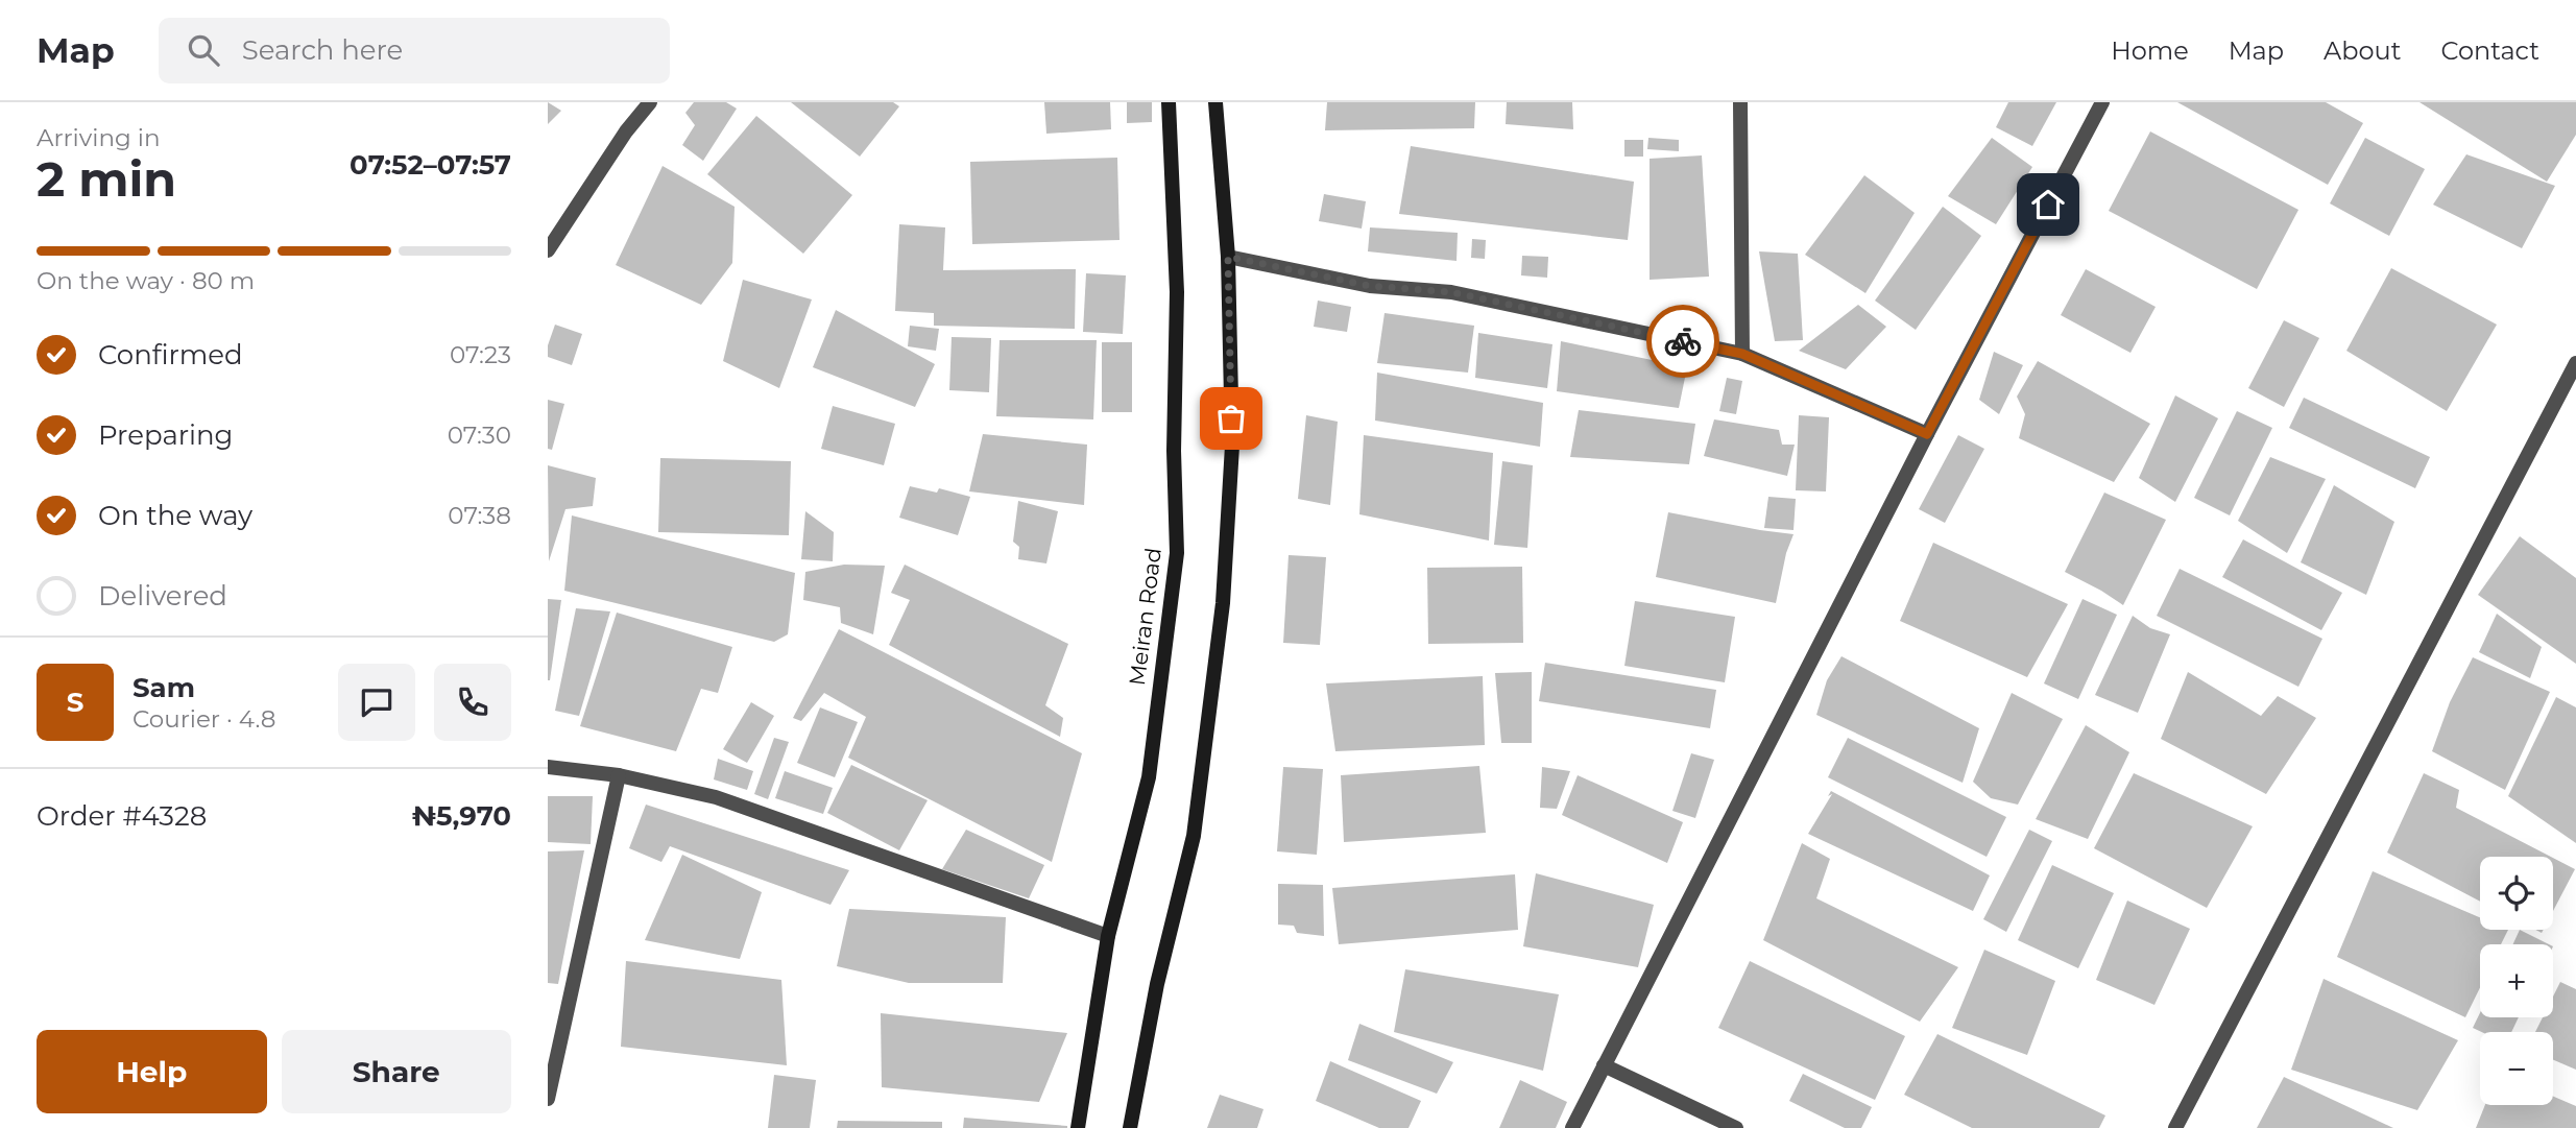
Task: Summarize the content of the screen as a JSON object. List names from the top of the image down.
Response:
{
  "streets": {
    "main road": ["Meiran Road"]
  },
  "page": {
    "header": "Map",
    "search": "Search here",
    "nav": [
      "Home",
      "Map",
      "About",
      "Contact"
    ],
    "heading": ["2 min", "Arriving in", "07:52–07:57"],
    "panel": [
      "Sam",
      "Courier · 4.8",
      "Order #4328",
      "₦5,970"
    ],
    "bar": "On the way · 80 m",
    "list": [
      ["Confirmed", "07:23"],
      ["Preparing", "07:30"],
      ["On the way", "07:38"],
      "Delivered"
    ],
    "round": "S",
    "map_buttons": ["+", "−"],
    "buttons": ["Help", "Share"]
  }
}
